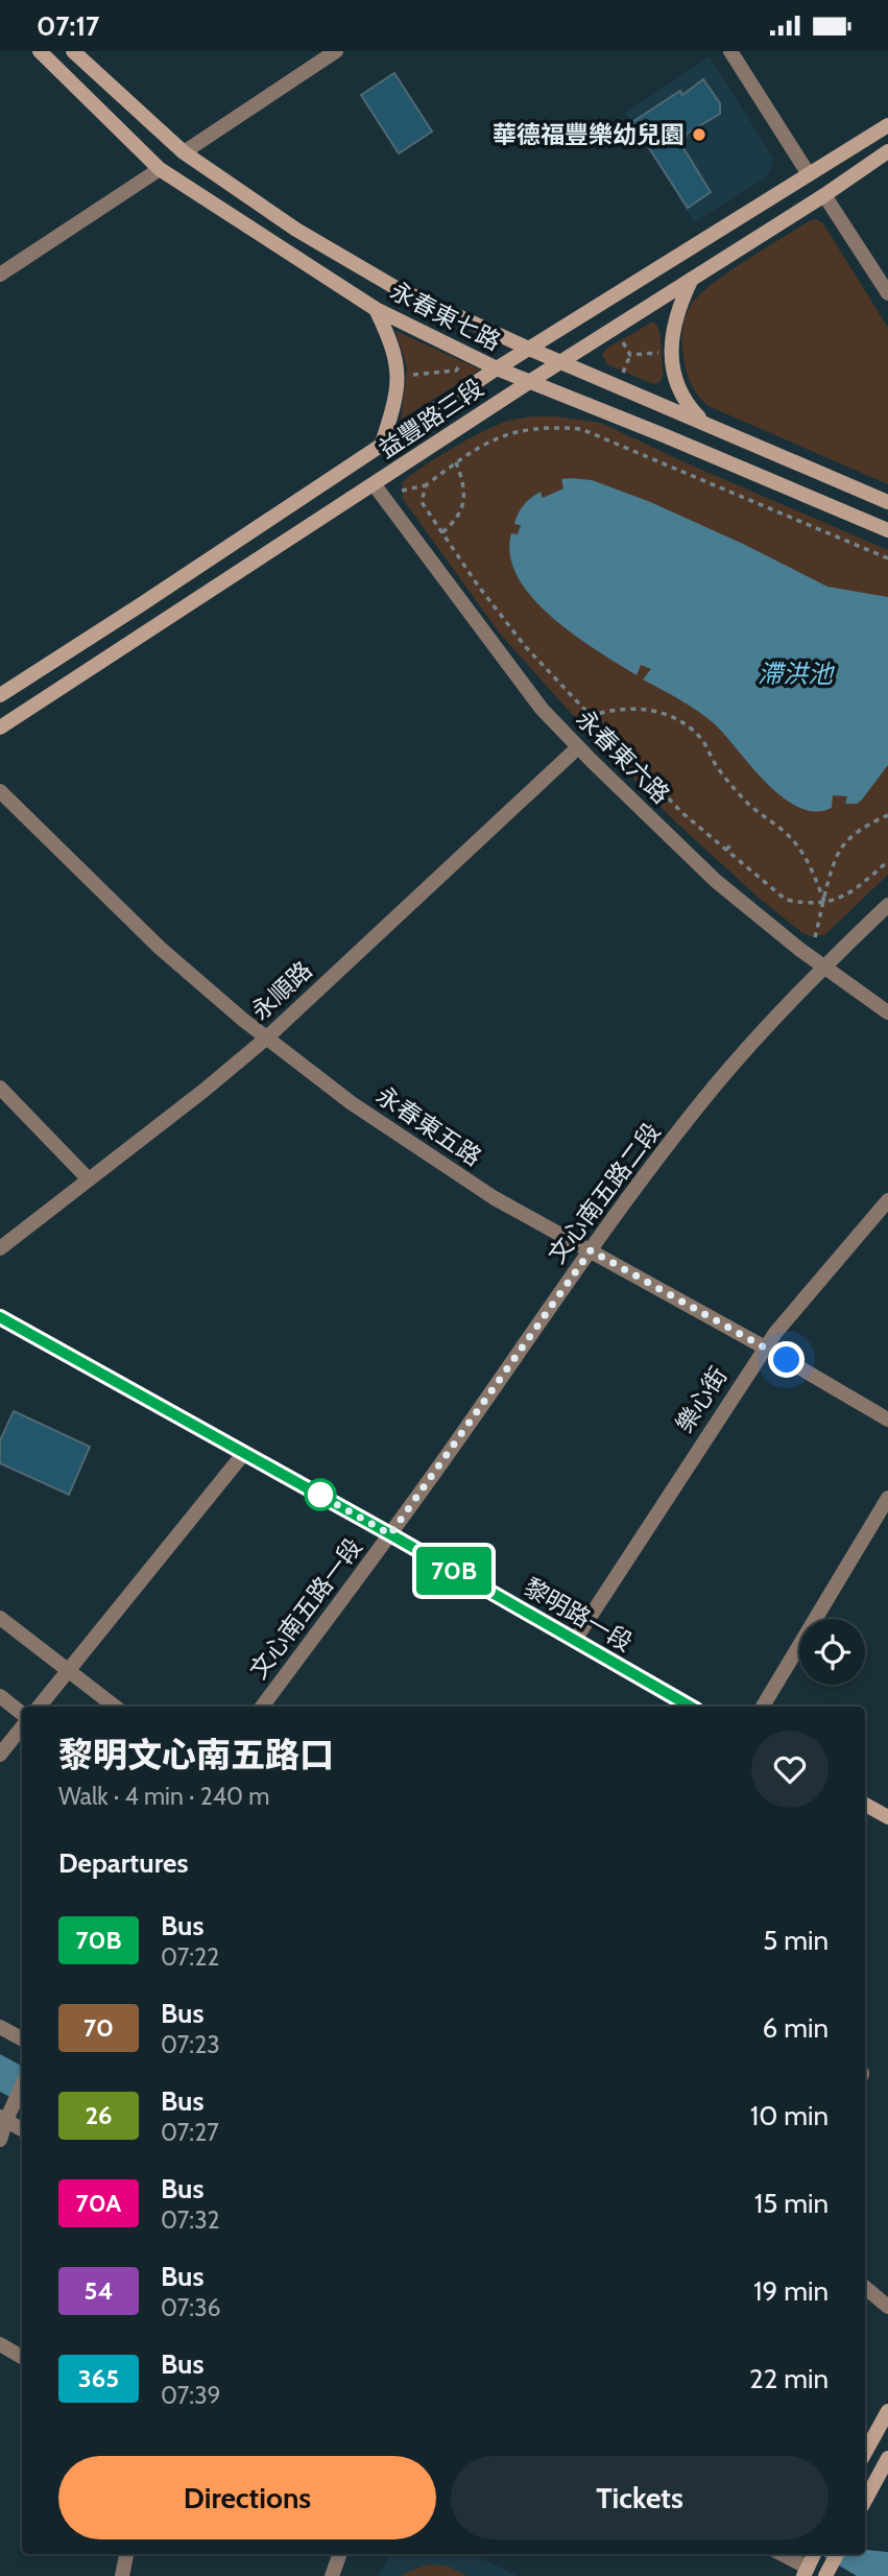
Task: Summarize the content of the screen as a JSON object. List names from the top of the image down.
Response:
{
  "streets": {
    "street": [
      "永春東七路",
      "益豐路三段",
      "永春東六路",
      "永順路",
      "永春東五路",
      "文心南五路二段",
      "樂心街",
      "文心南五路一段",
      "黎明路一段"
    ]
  },
  "crossings": [
    ["永春東七路", "益豐路三段"],
    ["益豐路三段", "永春東六路"],
    ["永春東六路", "永順路"],
    ["永春東六路", "文心南五路二段"],
    ["永順路", "永春東五路"],
    ["永春東五路", "文心南五路二段"],
    ["永春東五路", "樂心街"],
    ["文心南五路二段", "文心南五路一段"],
    ["文心南五路二段", "黎明路一段"],
    ["樂心街", "黎明路一段"],
    ["文心南五路一段", "黎明路一段"]
  ],
  "water": ["滯洪池"],
  "places": ["華德福豐樂幼兒園"],
  "lines": ["bus line 70B"],
  "page": {
    "status": "07:17",
    "on_map": "70B",
    "heading": [
      ["黎明文心南五路口", "Walk · 4 min · 240 m"],
      "Departures"
    ],
    "list": [
      {
        "mark": "70B",
        "name": "Bus",
        "note": "07:22",
        "value": "5 min"
      },
      {
        "mark": "70",
        "name": "Bus",
        "note": "07:23",
        "value": "6 min"
      },
      {
        "mark": "26",
        "name": "Bus",
        "note": "07:27",
        "value": "10 min"
      },
      {
        "mark": "70A",
        "name": "Bus",
        "note": "07:32",
        "value": "15 min"
      },
      {
        "mark": "54",
        "name": "Bus",
        "note": "07:36",
        "value": "19 min"
      },
      {
        "mark": "365",
        "name": "Bus",
        "note": "07:39",
        "value": "22 min"
      }
    ],
    "buttons": ["Directions", "Tickets"]
  }
}
